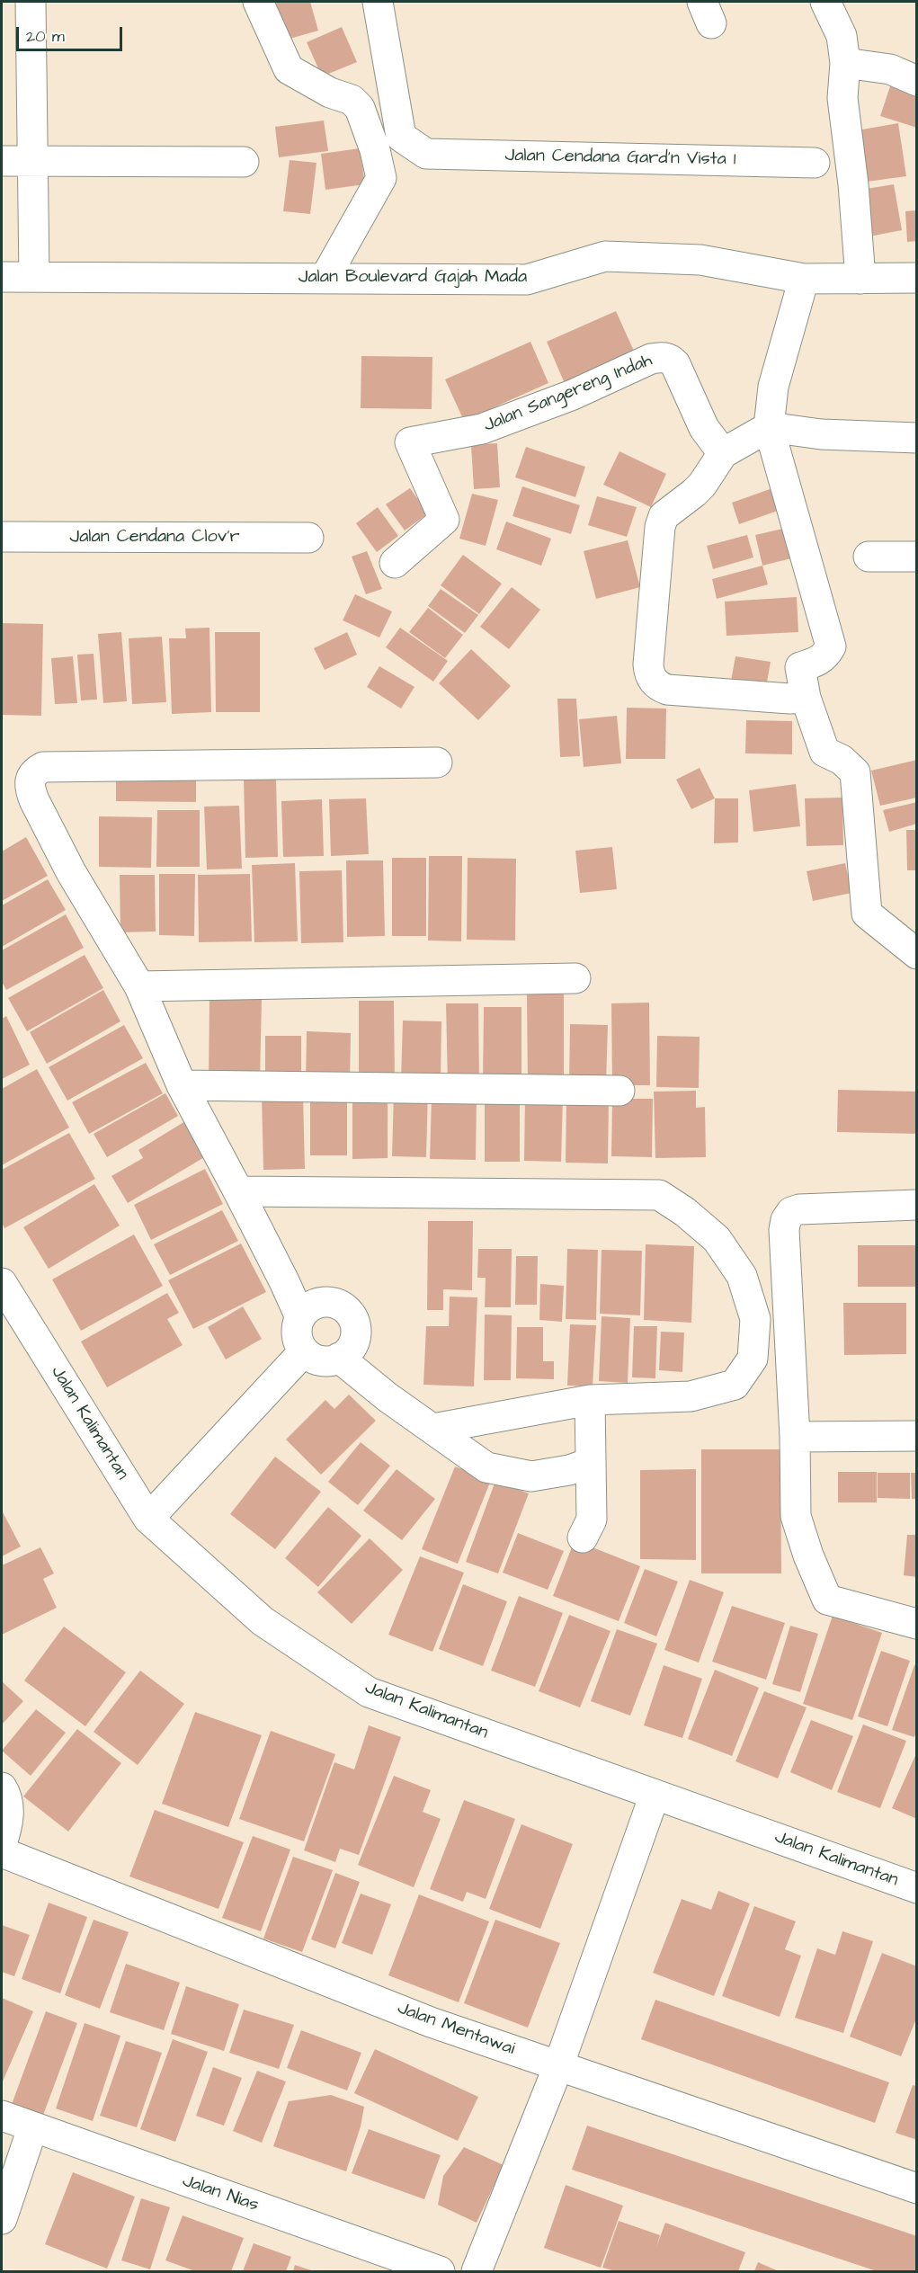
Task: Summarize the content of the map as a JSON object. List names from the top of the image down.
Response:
{
  "streets": {
    "street": [
      "Jalan Cendana Gard'n Vista 1",
      "Jalan Boulevard Gajah Mada",
      "Jalan Sangereng Indah",
      "Jalan Cendana Clov'r",
      "Jalan Kalimantan",
      "Jalan Mentawai",
      "Jalan Nias"
    ]
  },
  "scale_bar": "20 m"
}
